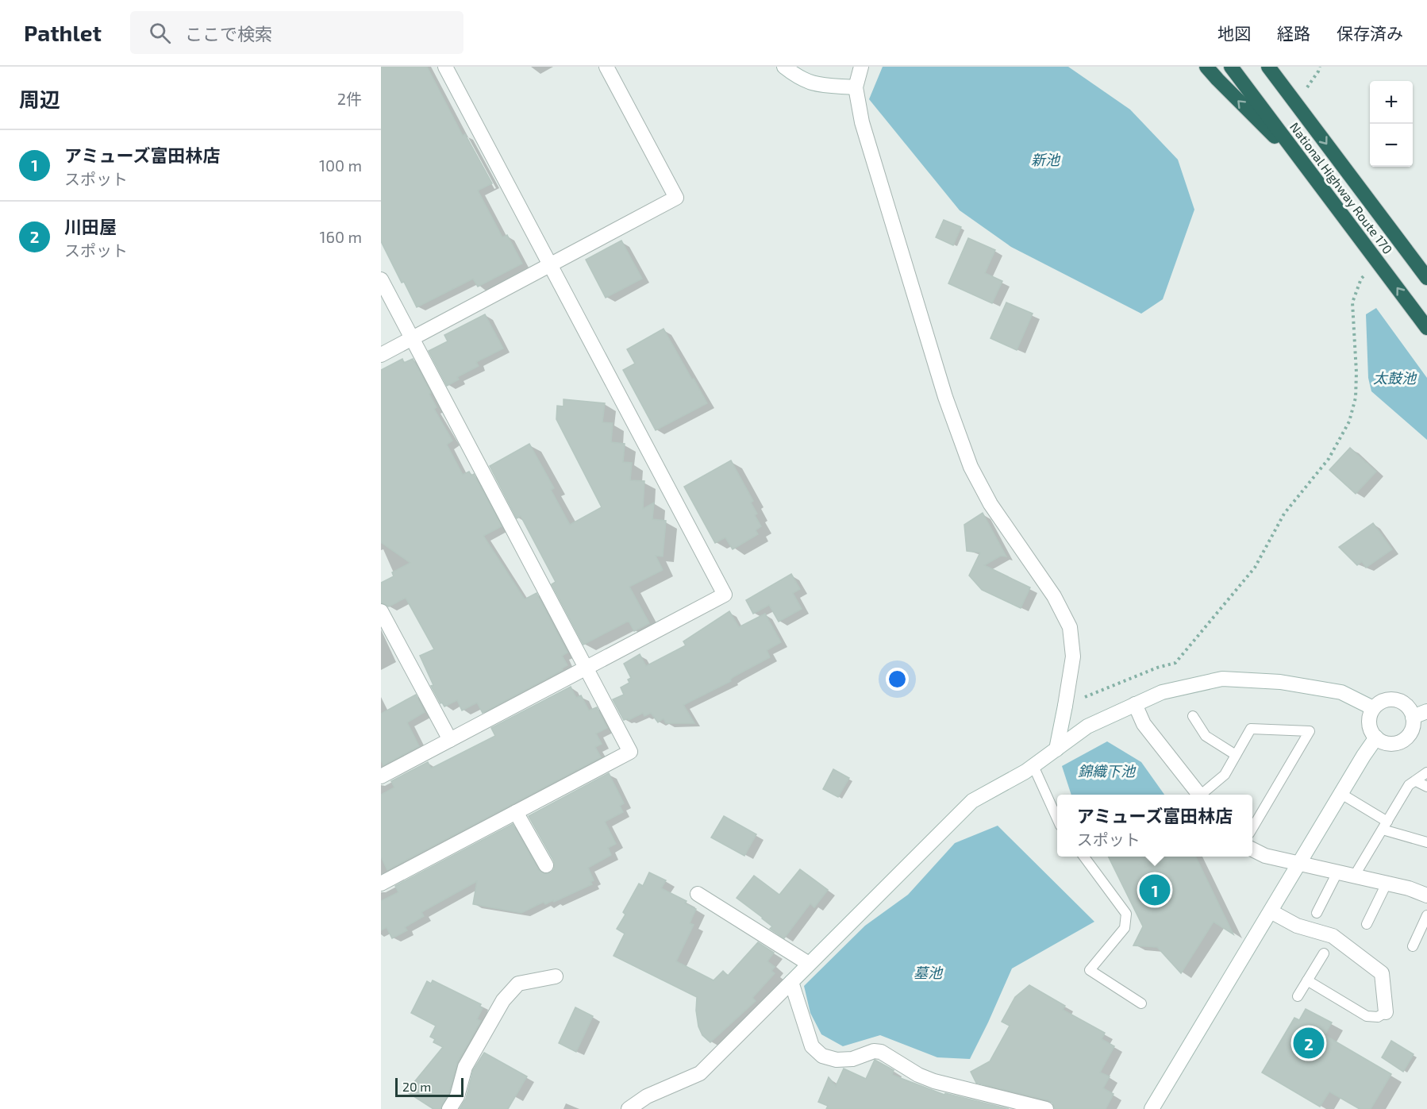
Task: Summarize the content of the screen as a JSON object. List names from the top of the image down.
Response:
{
  "streets": {
    "highway": ["National Highway Route 170"]
  },
  "water": [
    "新池",
    "太鼓池",
    "錦織下池",
    "墓池"
  ],
  "scale_bar": "20 m",
  "page": {
    "header": "Pathlet",
    "search": "ここで検索",
    "nav": ["地図", "経路", "保存済み"],
    "heading": ["周辺", "2件"],
    "map_buttons": ["+", "−"],
    "list": [
      {
        "mark": "1",
        "name": "アミューズ富田林店",
        "note": "スポット",
        "value": "100 m"
      },
      {
        "mark": "2",
        "name": "川田屋",
        "note": "スポット",
        "value": "160 m"
      }
    ],
    "popup": ["アミューズ富田林店", "スポット"],
    "pins": ["1", "2"],
    "scale": "20 m"
  }
}
